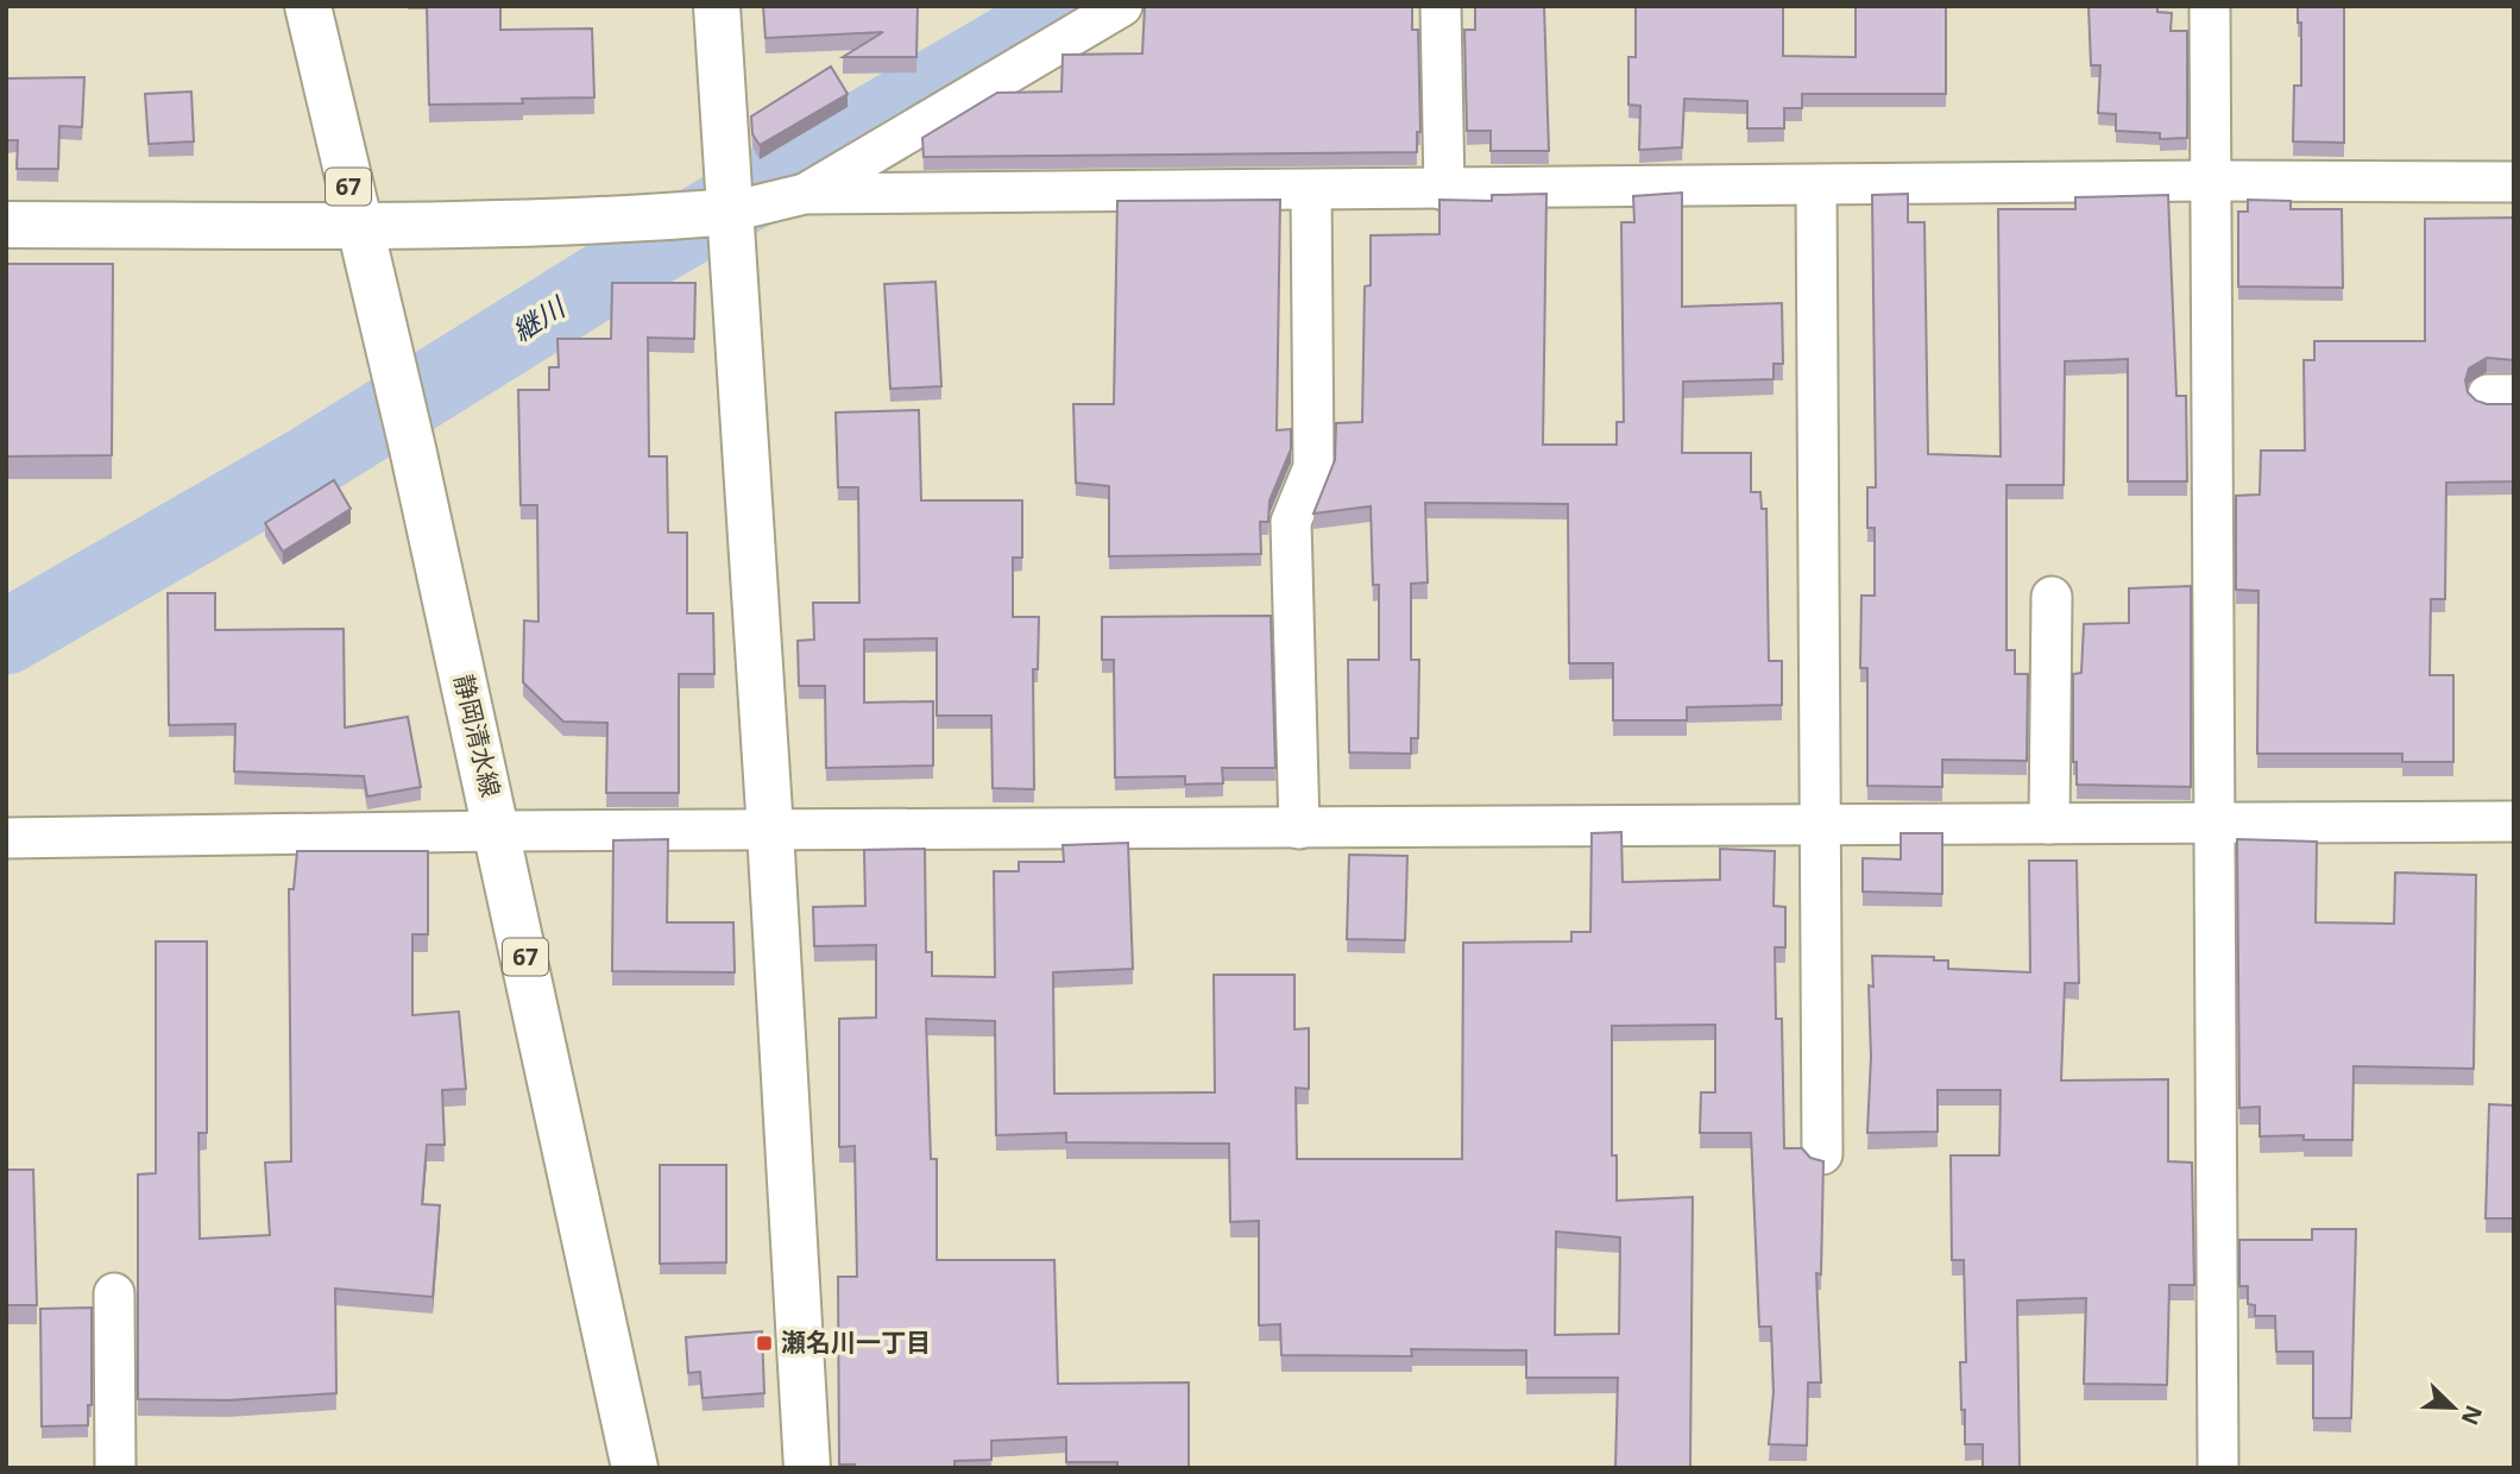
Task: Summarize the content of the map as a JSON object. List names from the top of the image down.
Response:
{
  "streets": {
    "street": ["67", "静岡清水線"]
  },
  "water": ["継川"],
  "places": {
    "transit": ["瀬名川一丁目"]
  },
  "north": "bottom right"
}
